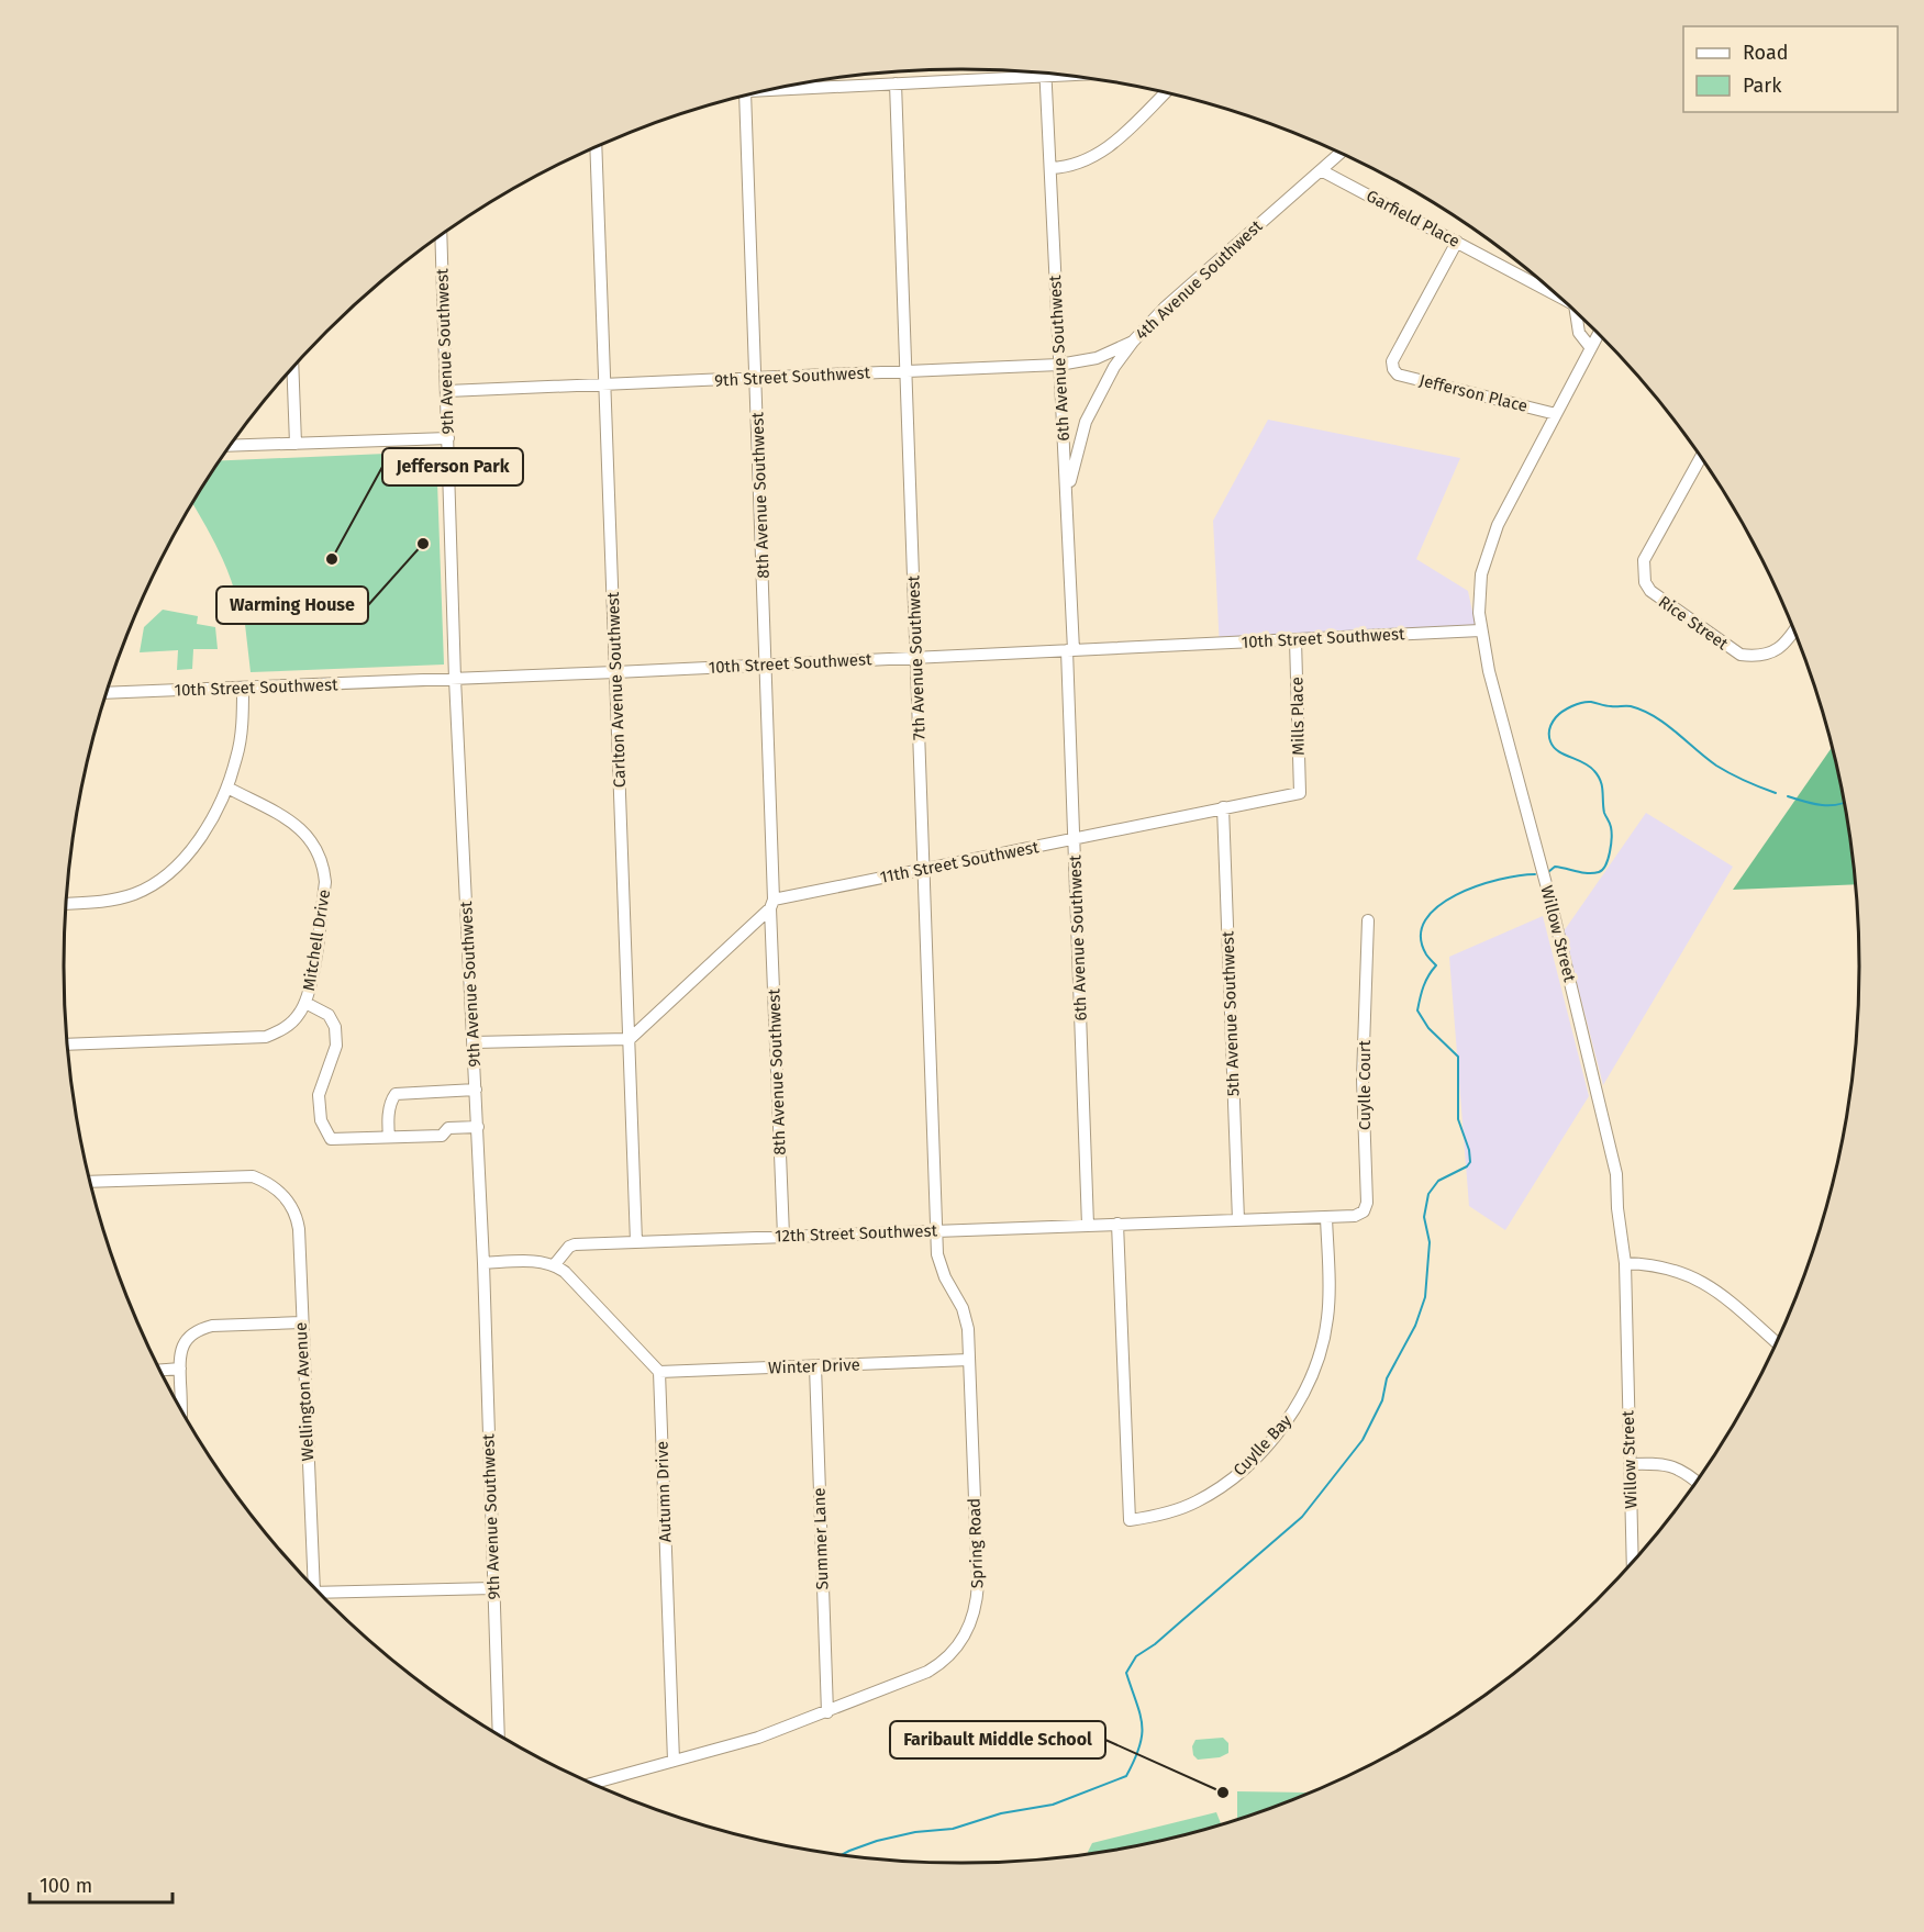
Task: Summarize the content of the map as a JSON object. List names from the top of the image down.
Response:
{
  "streets": {
    "street": [
      "Garfield Place",
      "4th Avenue Southwest",
      "9th Avenue Southwest",
      "6th Avenue Southwest",
      "9th Street Southwest",
      "Jefferson Place",
      "8th Avenue Southwest",
      "Rice Street",
      "10th Street Southwest",
      "7th Avenue Southwest",
      "Carlton Avenue Southwest",
      "Mills Place",
      "11th Street Southwest",
      "Willow Street",
      "Mitchell Drive",
      "5th Avenue Southwest",
      "Cuylle Court",
      "12th Street Southwest",
      "Winter Drive",
      "Wellington Avenue",
      "Cuylle Bay",
      "Autumn Drive",
      "Summer Lane",
      "Spring Road"
    ]
  },
  "crossings": [
    ["Garfield Place", "4th Avenue Southwest"],
    ["Garfield Place", "Jefferson Place"],
    ["4th Avenue Southwest", "6th Avenue Southwest"],
    ["4th Avenue Southwest", "9th Street Southwest"],
    ["9th Avenue Southwest", "9th Street Southwest"],
    ["9th Avenue Southwest", "10th Street Southwest"],
    ["6th Avenue Southwest", "9th Street Southwest"],
    ["6th Avenue Southwest", "10th Street Southwest"],
    ["6th Avenue Southwest", "11th Street Southwest"],
    ["6th Avenue Southwest", "12th Street Southwest"],
    ["9th Street Southwest", "8th Avenue Southwest"],
    ["9th Street Southwest", "7th Avenue Southwest"],
    ["9th Street Southwest", "Carlton Avenue Southwest"],
    ["Jefferson Place", "Willow Street"],
    ["8th Avenue Southwest", "10th Street Southwest"],
    ["8th Avenue Southwest", "11th Street Southwest"],
    ["8th Avenue Southwest", "12th Street Southwest"],
    ["10th Street Southwest", "7th Avenue Southwest"],
    ["10th Street Southwest", "Carlton Avenue Southwest"],
    ["10th Street Southwest", "Mills Place"],
    ["10th Street Southwest", "Willow Street"],
    ["7th Avenue Southwest", "11th Street Southwest"],
    ["7th Avenue Southwest", "12th Street Southwest"],
    ["7th Avenue Southwest", "Spring Road"],
    ["Carlton Avenue Southwest", "12th Street Southwest"],
    ["Mills Place", "11th Street Southwest"],
    ["11th Street Southwest", "5th Avenue Southwest"],
    ["5th Avenue Southwest", "12th Street Southwest"],
    ["Cuylle Court", "Cuylle Bay"],
    ["12th Street Southwest", "Cuylle Bay"],
    ["12th Street Southwest", "Spring Road"],
    ["Winter Drive", "Autumn Drive"],
    ["Winter Drive", "Summer Lane"],
    ["Winter Drive", "Spring Road"],
    ["Autumn Drive", "Spring Road"],
    ["Summer Lane", "Spring Road"]
  ],
  "places": ["Warming House", "Jefferson Park", "Faribault Middle School"],
  "legend": ["Road", "Park"],
  "scale_bar": "100 m"
}
